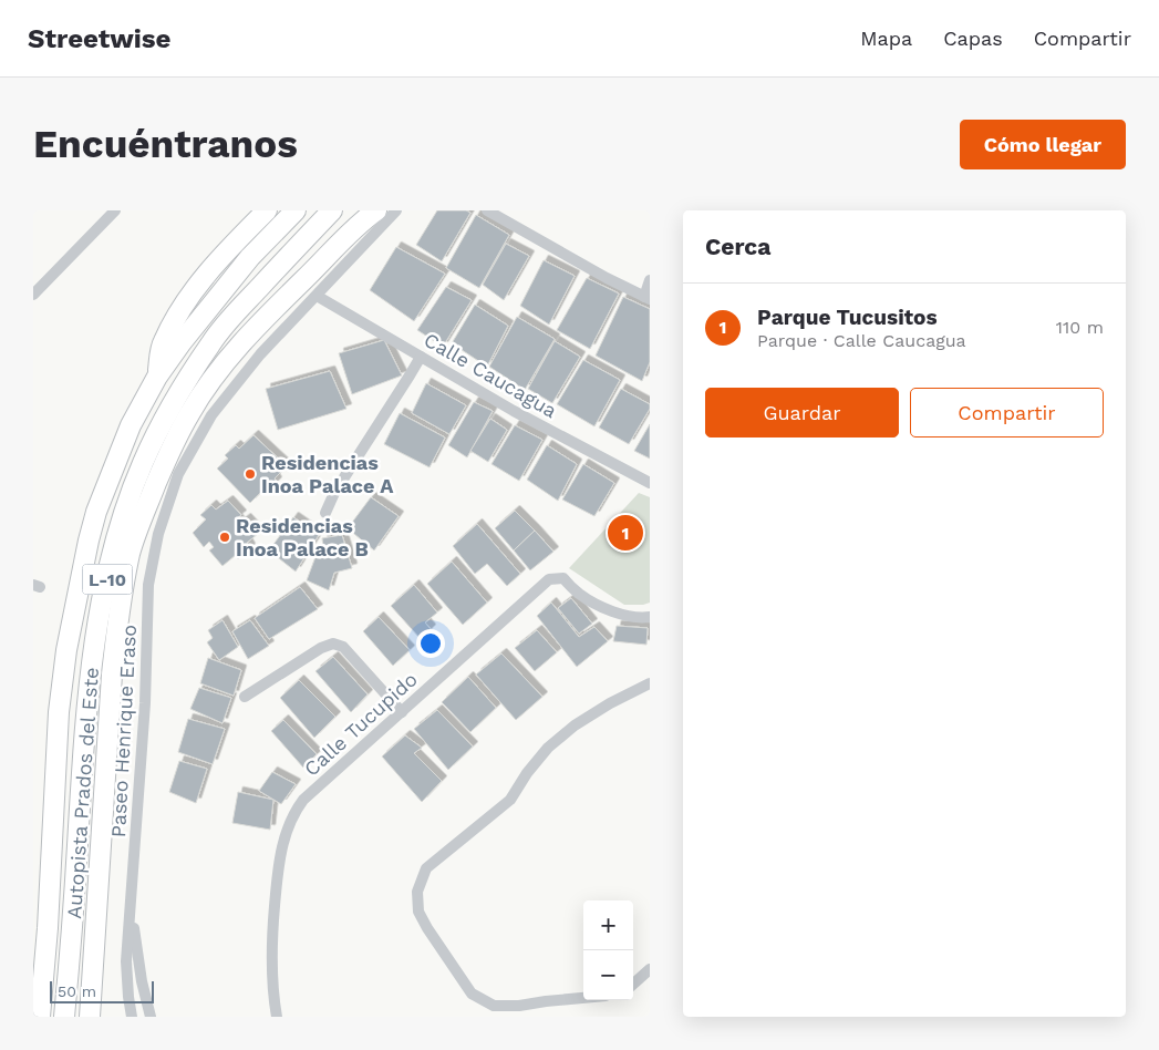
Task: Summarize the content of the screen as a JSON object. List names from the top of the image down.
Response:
{
  "streets": {
    "highway": ["L-10", "Autopista Prados del Este"],
    "street": ["Calle Caucagua", "Calle Tucupido", "Paseo Henrique Eraso"]
  },
  "crossings": [
    ["Calle Caucagua", "Paseo Henrique Eraso"],
    ["L-10", "Autopista Prados del Este"]
  ],
  "places": ["Residencias Inoa Palace A", "Residencias Inoa Palace B"],
  "scale_bar": "50 m",
  "page": {
    "header": "Streetwise",
    "nav": ["Mapa", "Capas", "Compartir"],
    "buttons": [
      "Cómo llegar",
      ["Guardar", "Compartir"]
    ],
    "title": "Encuéntranos",
    "heading": "Cerca",
    "list": [
      {
        "mark": "1",
        "name": "Parque Tucusitos",
        "note": "Parque · Calle Caucagua",
        "value": "110 m"
      }
    ],
    "pins": "1",
    "map_buttons": ["+", "−"],
    "scale": "50 m"
  }
}
